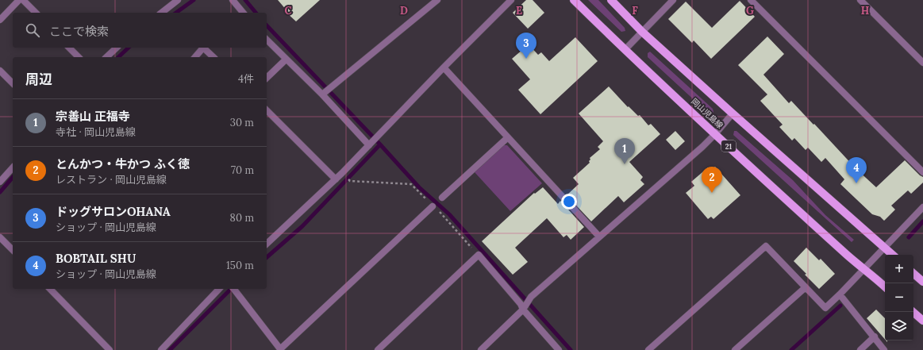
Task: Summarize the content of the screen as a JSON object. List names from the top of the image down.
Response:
{
  "streets": {
    "main road": ["岡山児島線", "21"]
  },
  "page": {
    "search": "ここで検索",
    "pins": [
      "3",
      "1",
      "4",
      "2"
    ],
    "heading": ["周辺", "4件"],
    "list": [
      {
        "mark": "1",
        "name": "宗善山 正福寺",
        "note": "寺社 · 岡山児島線",
        "value": "30 m"
      },
      {
        "mark": "2",
        "name": "とんかつ・牛かつ ふく徳",
        "note": "レストラン · 岡山児島線",
        "value": "70 m"
      },
      {
        "mark": "3",
        "name": "ドッグサロンOHANA",
        "note": "ショップ · 岡山児島線",
        "value": "80 m"
      },
      {
        "mark": "4",
        "name": "BOBTAIL SHU",
        "note": "ショップ · 岡山児島線",
        "value": "150 m"
      }
    ],
    "map_buttons": ["+", "−"]
  },
  "grid": {
    "columns": [
      "C",
      "D",
      "E",
      "F",
      "G",
      "H"
    ]
  }
}
